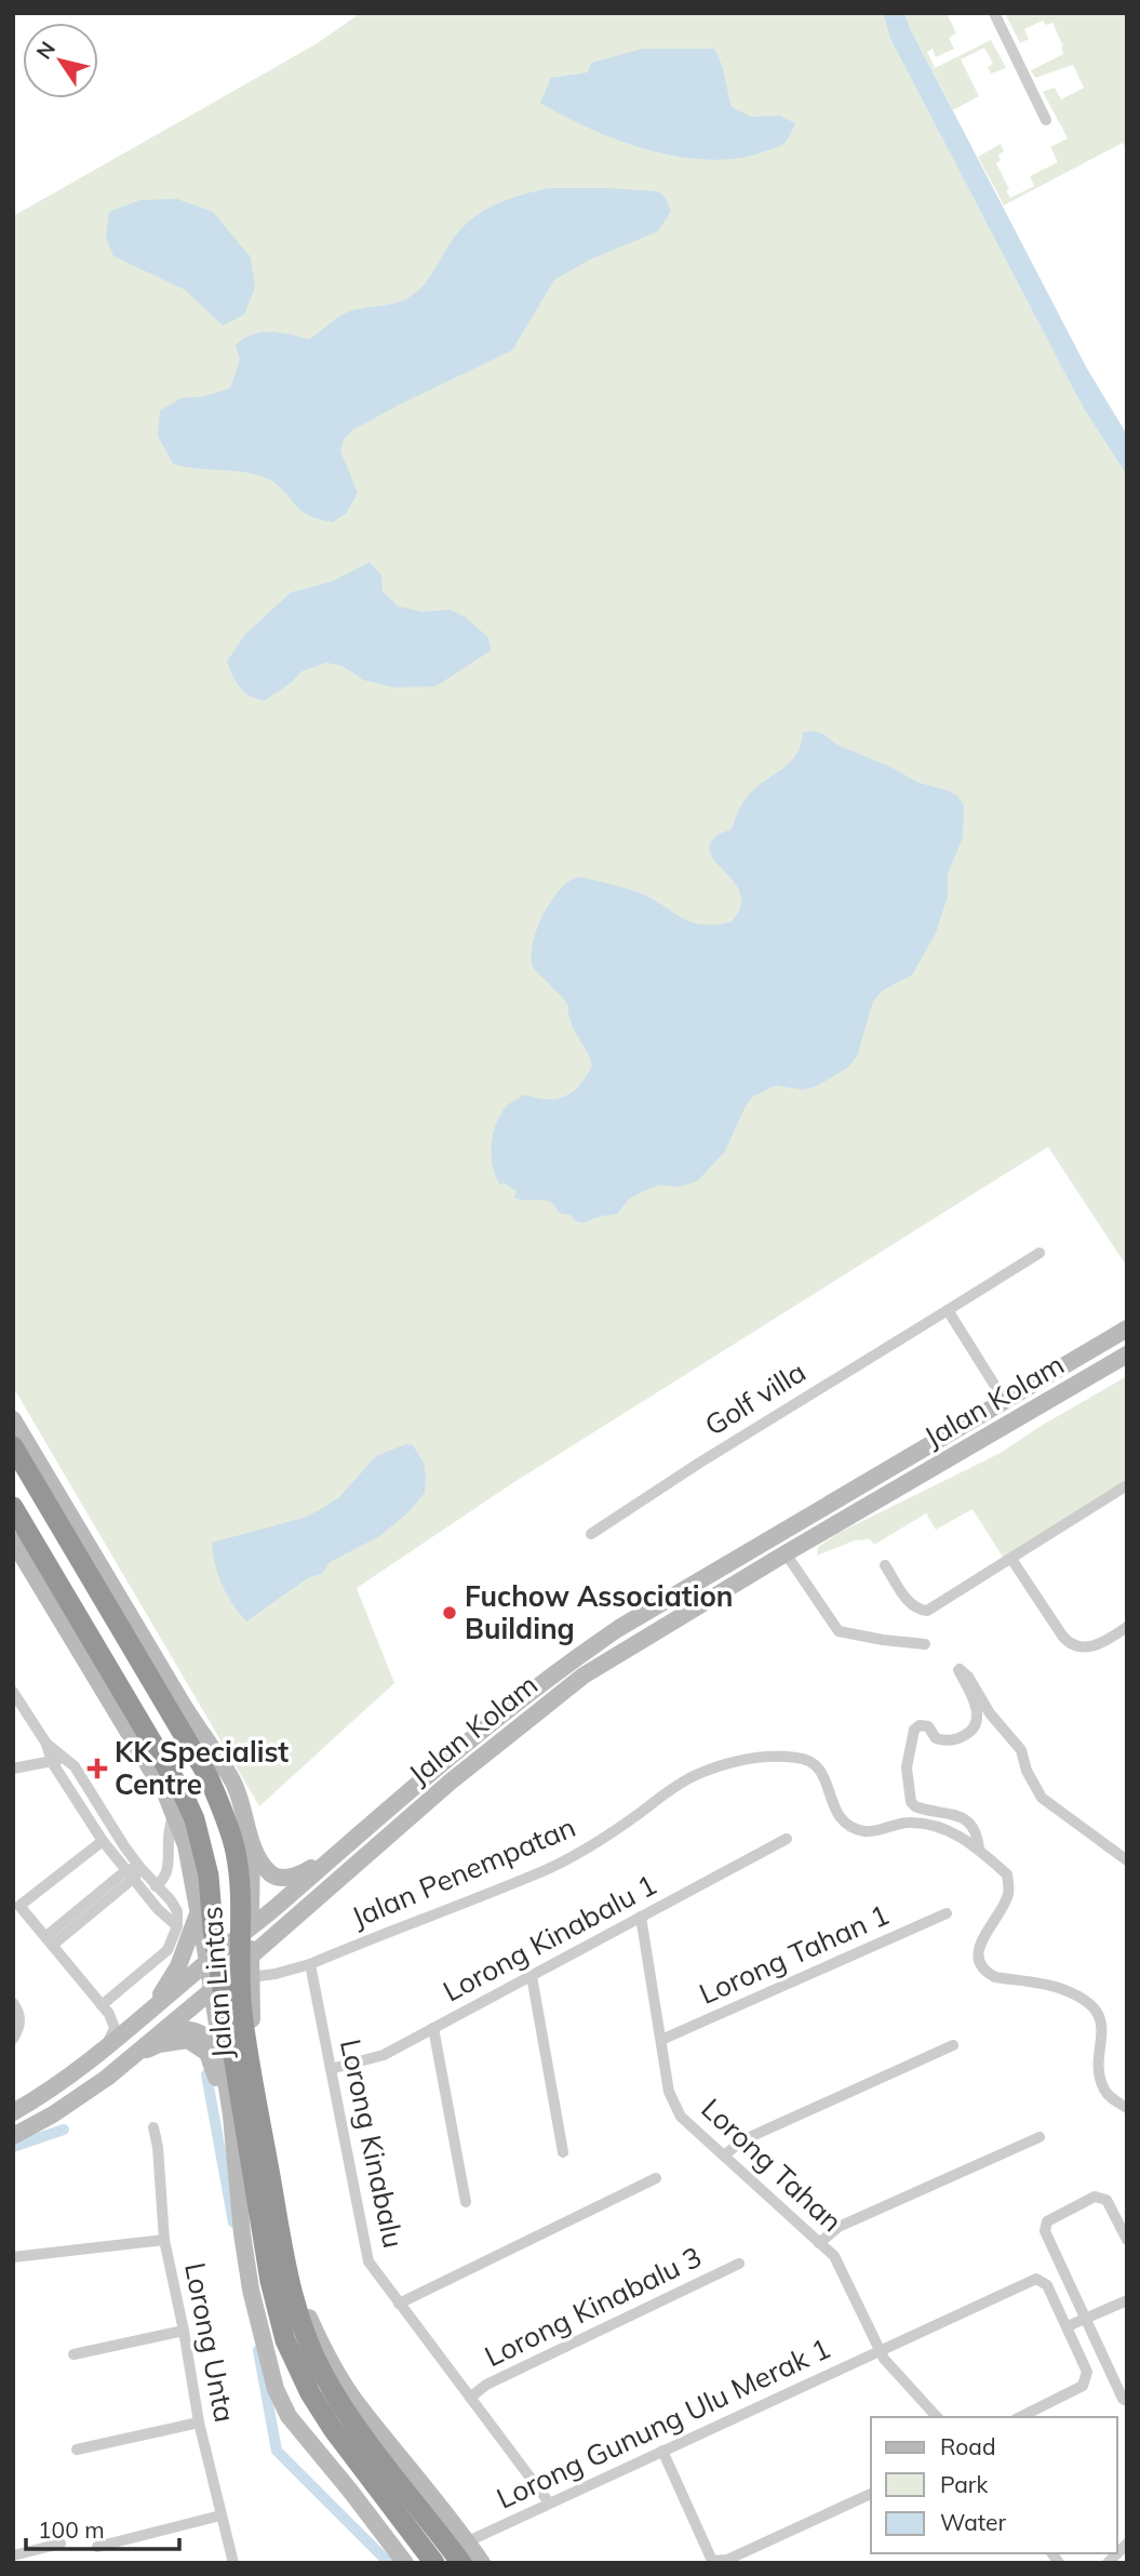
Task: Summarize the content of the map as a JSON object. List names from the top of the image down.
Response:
{
  "streets": {
    "highway": ["Jalan Lintas"],
    "main road": ["Jalan Kolam"],
    "street": [
      "Golf villa",
      "Jalan Penempatan",
      "Lorong Kinabalu 1",
      "Lorong Tahan 1",
      "Lorong Kinabalu",
      "Lorong Tahan",
      "Lorong Kinabalu 3",
      "Lorong Unta",
      "Lorong Gunung Ulu Merak 1"
    ]
  },
  "crossings": [
    ["Jalan Kolam", "Jalan Lintas"],
    ["Jalan Penempatan", "Jalan Lintas"],
    ["Jalan Penempatan", "Lorong Kinabalu"],
    ["Lorong Kinabalu 1", "Lorong Kinabalu"],
    ["Lorong Kinabalu 1", "Lorong Tahan"],
    ["Lorong Tahan 1", "Lorong Tahan"],
    ["Jalan Lintas", "Lorong Gunung Ulu Merak 1"],
    ["Lorong Kinabalu", "Lorong Kinabalu 3"],
    ["Lorong Kinabalu", "Lorong Gunung Ulu Merak 1"],
    ["Lorong Tahan", "Lorong Gunung Ulu Merak 1"]
  ],
  "places": {
    "other": ["Fuchow Association Building"],
    "health": ["KK Specialist Centre"]
  },
  "legend": ["Road", "Park", "Water"],
  "scale_bar": "100 m",
  "north": "top left"
}
